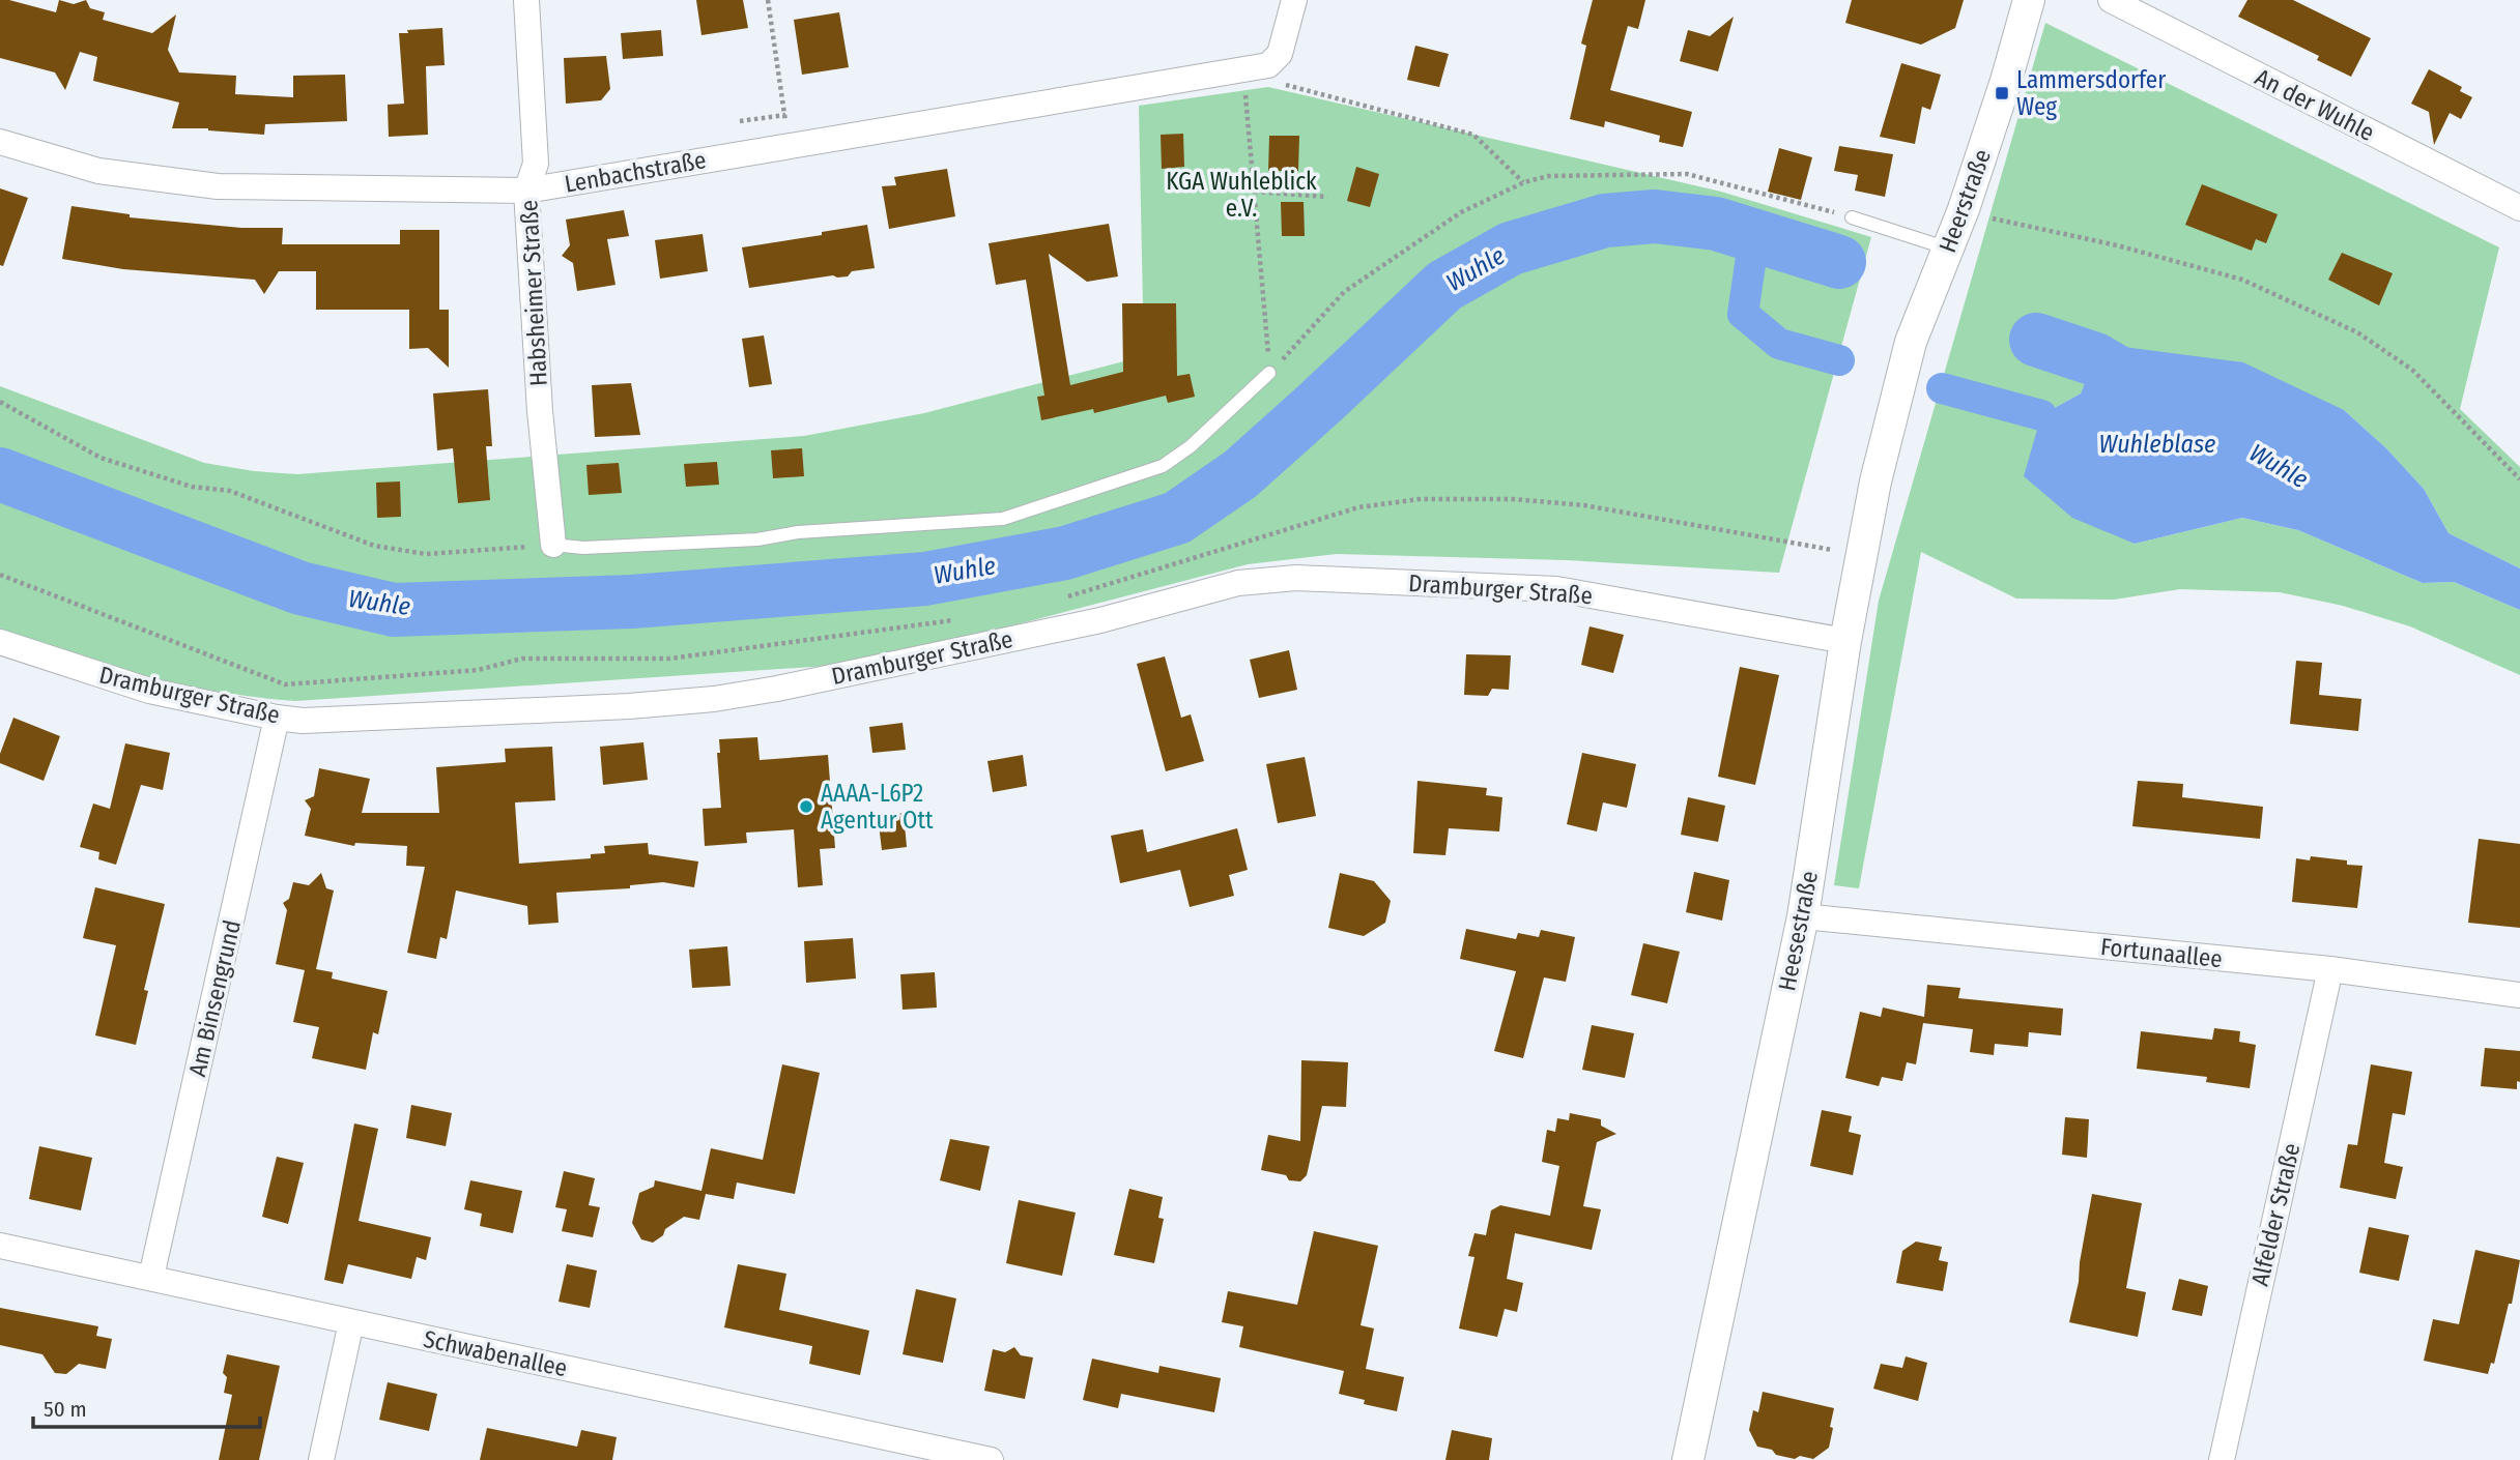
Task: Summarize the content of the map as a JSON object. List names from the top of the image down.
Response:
{
  "streets": {
    "street": [
      "An der Wuhle",
      "Lenbachstraße",
      "Heerstraße",
      "Habsheimer Straße",
      "Dramburger Straße",
      "Heesestraße",
      "Fortunaallee",
      "Am Binsengrund",
      "Alfelder Straße",
      "Schwabenallee"
    ]
  },
  "crossings": [
    ["Lenbachstraße", "Habsheimer Straße"],
    ["Heerstraße", "Heesestraße"],
    ["Dramburger Straße", "Heesestraße"],
    ["Dramburger Straße", "Am Binsengrund"],
    ["Heesestraße", "Fortunaallee"],
    ["Fortunaallee", "Alfelder Straße"],
    ["Am Binsengrund", "Schwabenallee"]
  ],
  "water": ["Wuhle", "Wuhleblase"],
  "parks": ["KGA Wuhleblick e.V."],
  "places": {
    "transit": ["Lammersdorfer Weg"],
    "other": ["AAAA-L6P2 Agentur Ott"]
  },
  "scale_bar": "50 m"
}
